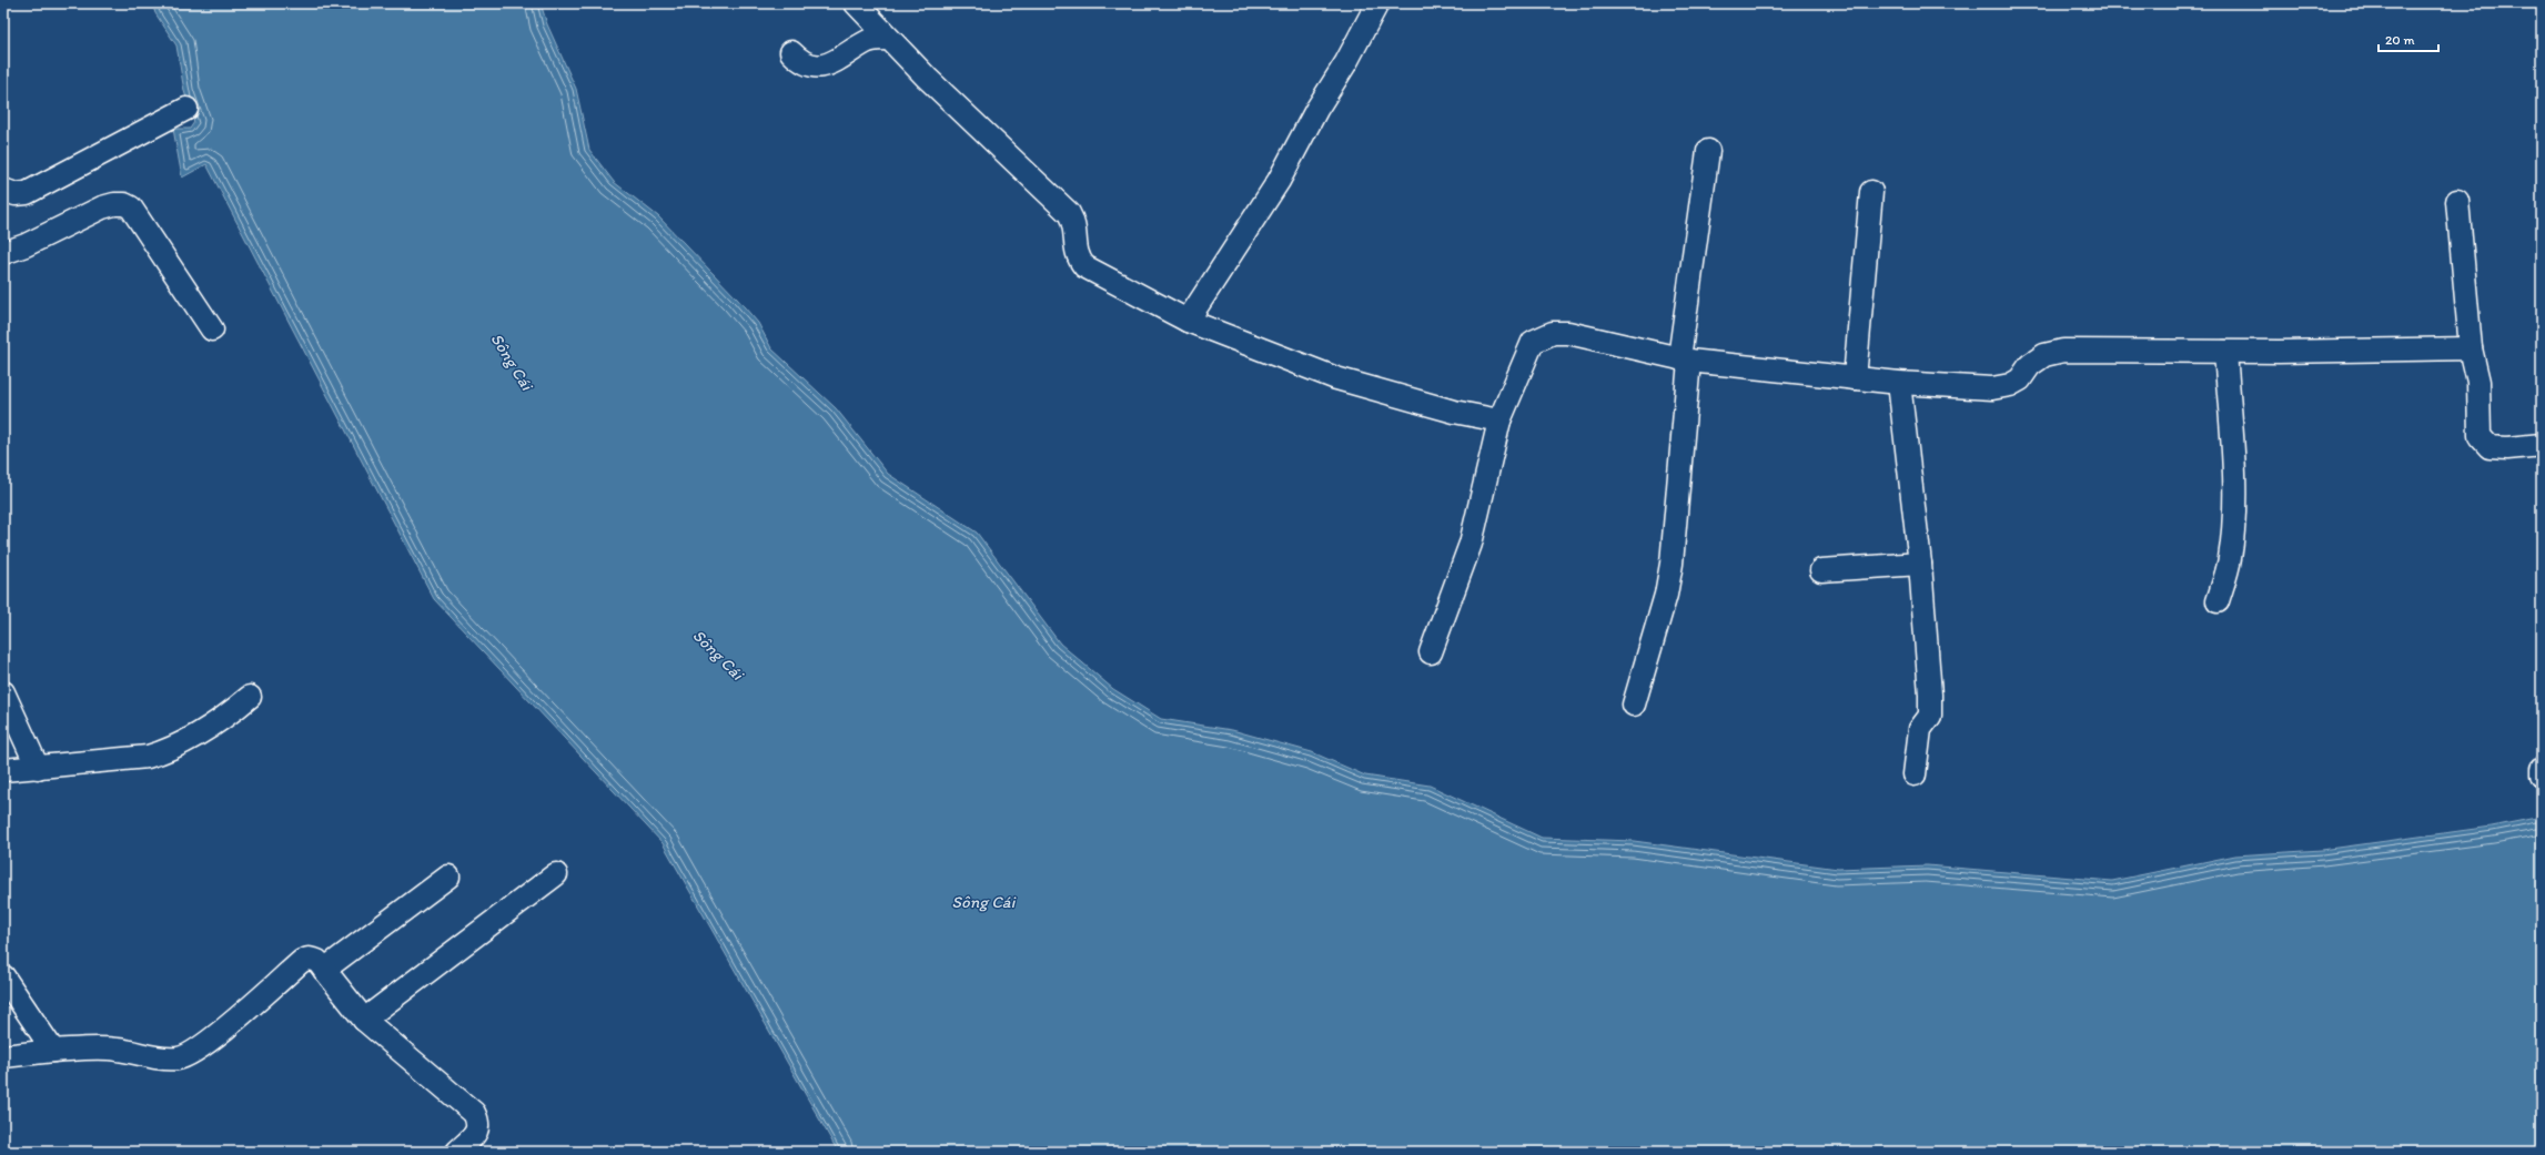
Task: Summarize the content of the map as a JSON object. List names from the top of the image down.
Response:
{
  "water": ["Sông Cái"],
  "scale_bar": "20 m"
}
